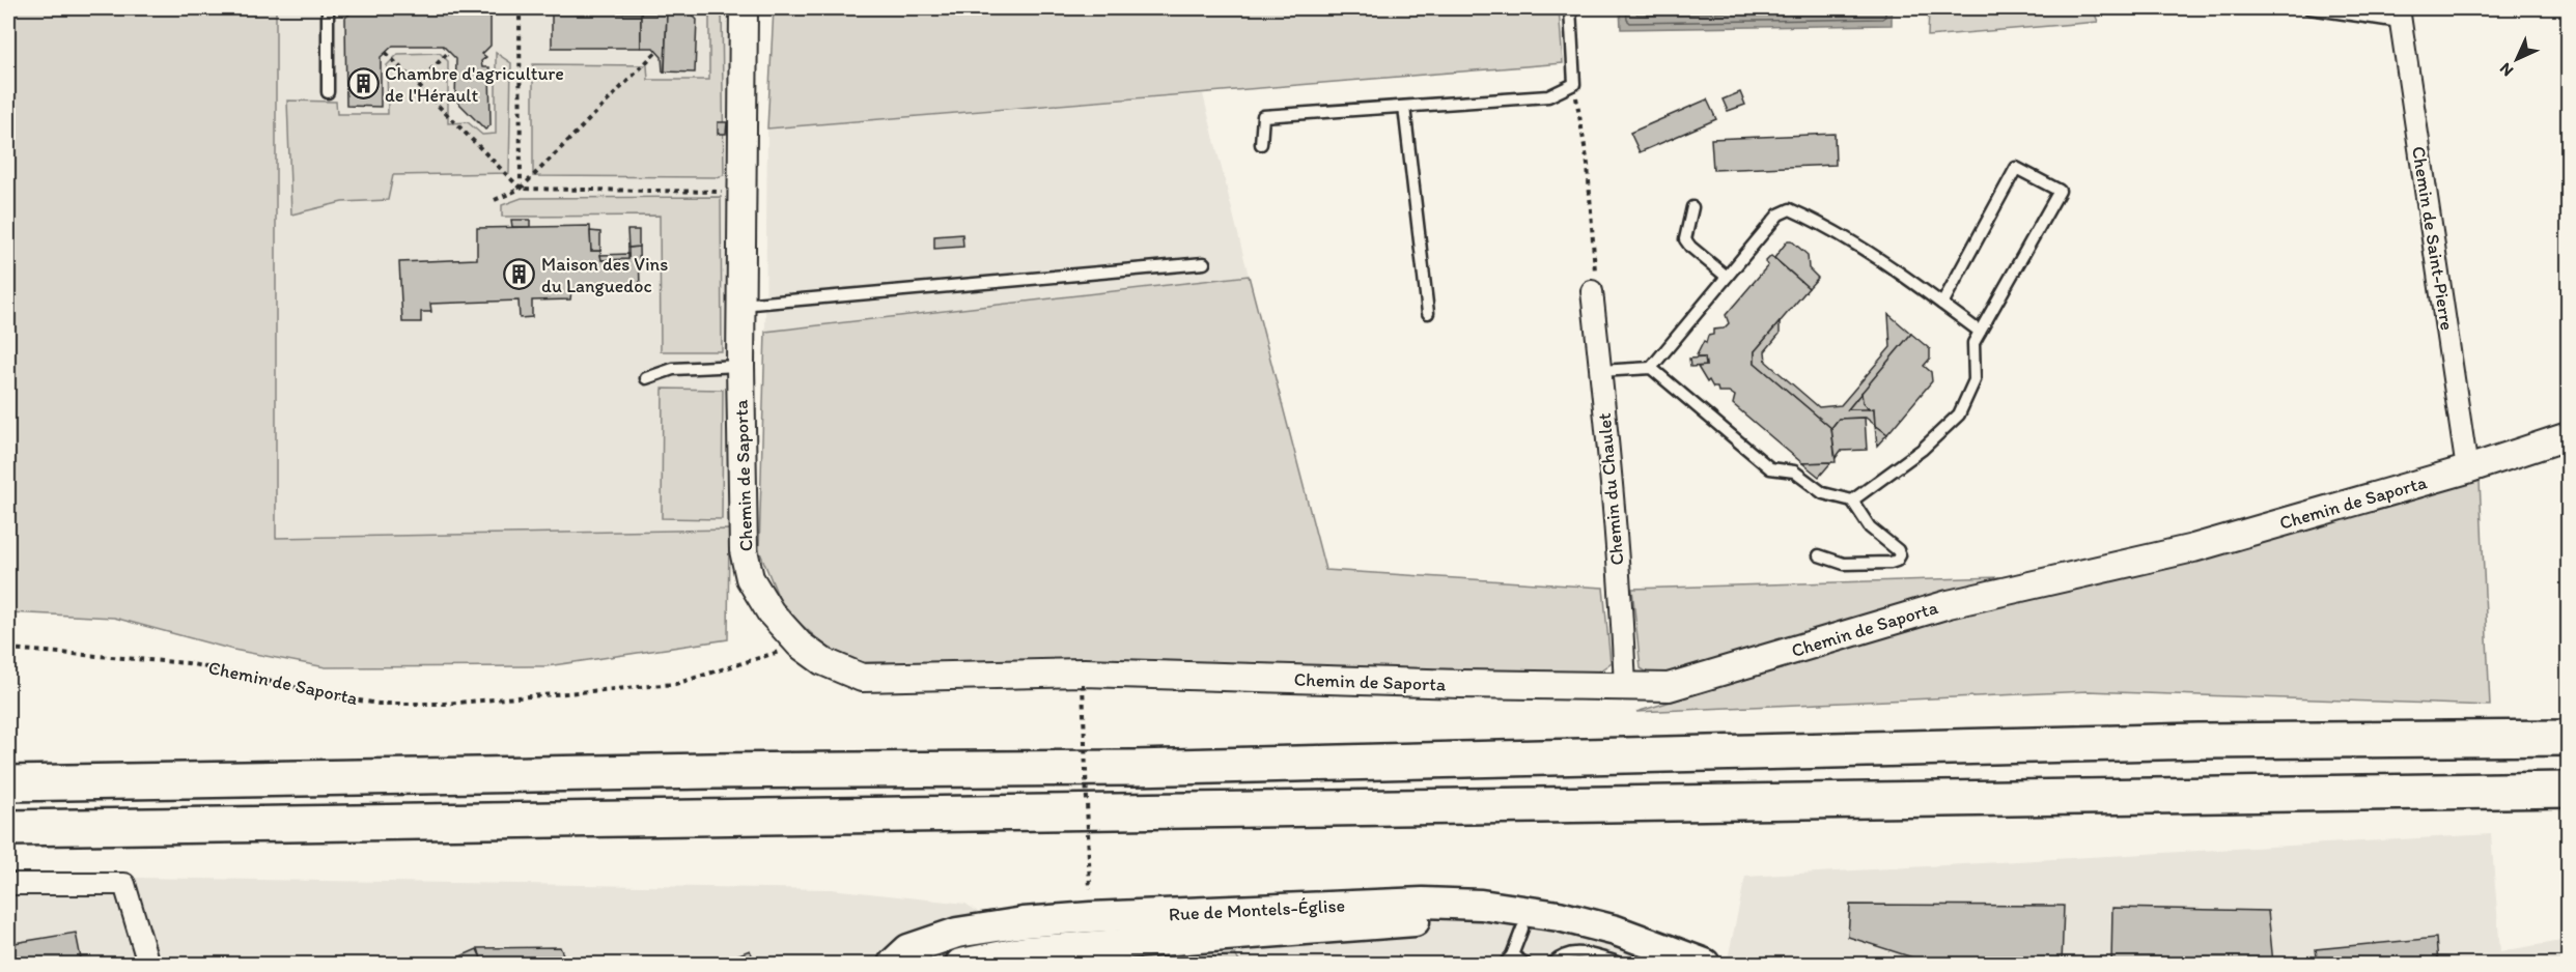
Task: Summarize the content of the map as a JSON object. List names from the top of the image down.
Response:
{
  "streets": {
    "main road": ["Rue de Montels-Église"],
    "street": ["Chemin de Saint-Pierre", "Chemin de Saporta", "Chemin du Chaulet"]
  },
  "crossings": [
    ["Chemin de Saint-Pierre", "Chemin de Saporta"],
    ["Chemin de Saporta", "Chemin du Chaulet"]
  ],
  "places": {
    "building": ["Chambre d'agriculture de l'Hérault", "Maison des Vins du Languedoc"]
  },
  "north": "bottom left"
}
